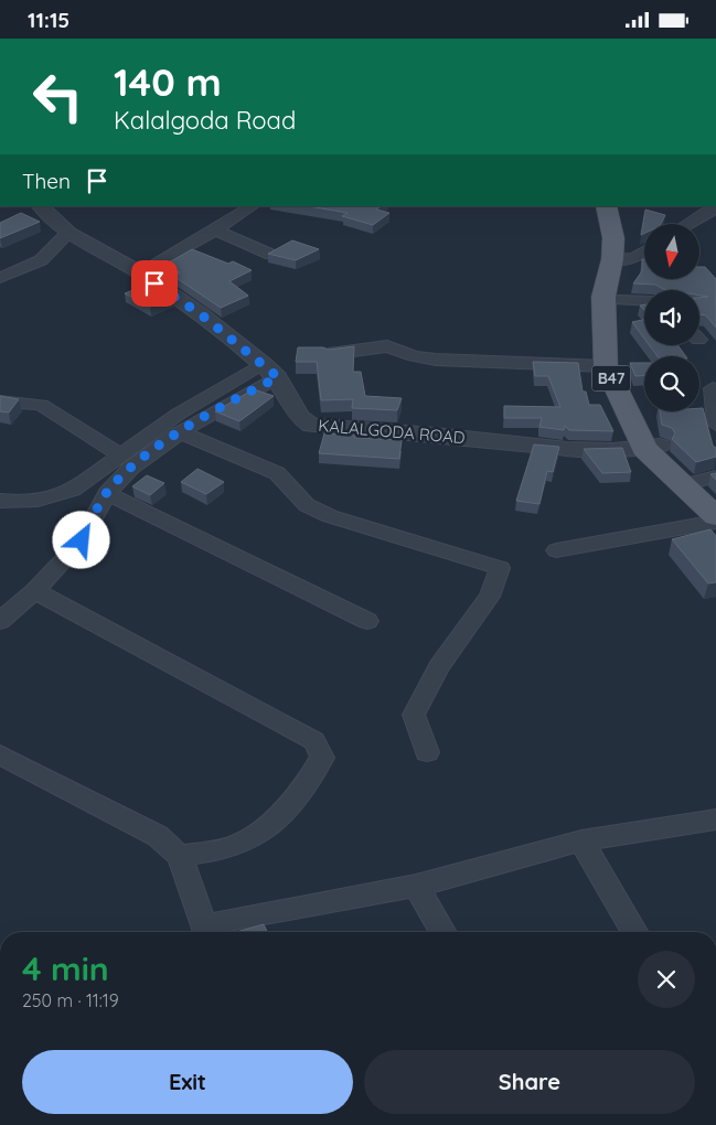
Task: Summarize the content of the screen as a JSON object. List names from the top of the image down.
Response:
{
  "streets": {
    "main road": ["B47"],
    "street": ["KALALGODA ROAD"]
  },
  "crossings": [
    ["B47", "KALALGODA ROAD"]
  ],
  "north": "bottom",
  "page": {
    "status": "11:15",
    "turn": ["140 m", "Kalalgoda Road"],
    "then": "Then",
    "heading": ["4 min", "250 m · 11:19"],
    "buttons": ["Exit", "Share"]
  }
}
